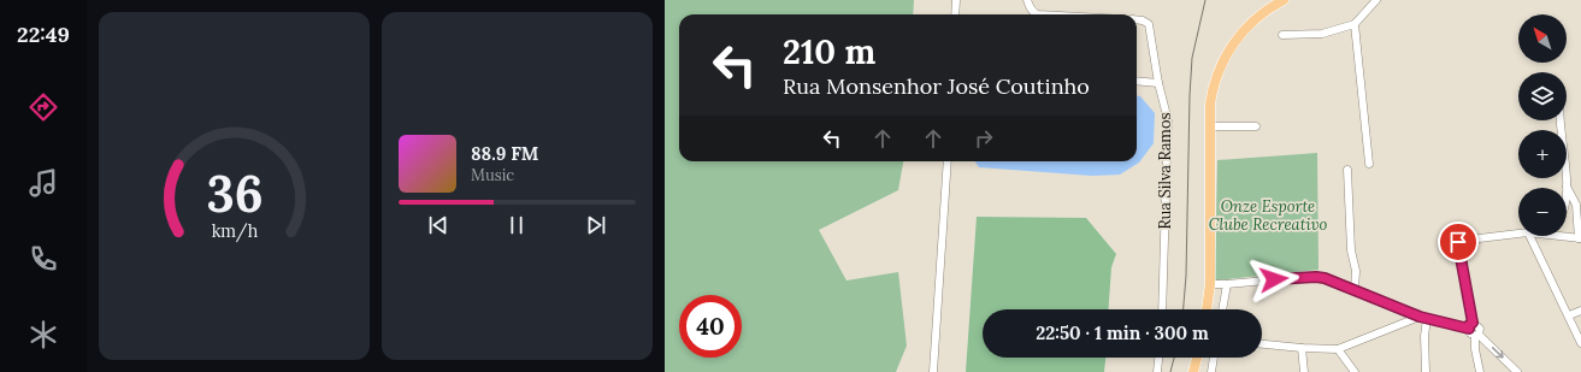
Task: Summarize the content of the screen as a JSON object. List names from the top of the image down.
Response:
{
  "streets": {
    "street": ["Rua Silva Ramos"]
  },
  "parks": ["Onze Esporte Clube Recreativo"],
  "north": "top left",
  "page": {
    "tabs": "22:49",
    "map_buttons": ["+", "−"],
    "turn": ["210 m", "Rua Monsenhor José Coutinho"],
    "song": ["88.9 FM", "Music"],
    "limit": "40",
    "trip": "22:50 · 1 min · 300 m",
    "gauge": ["36", "km/h"]
  }
}
